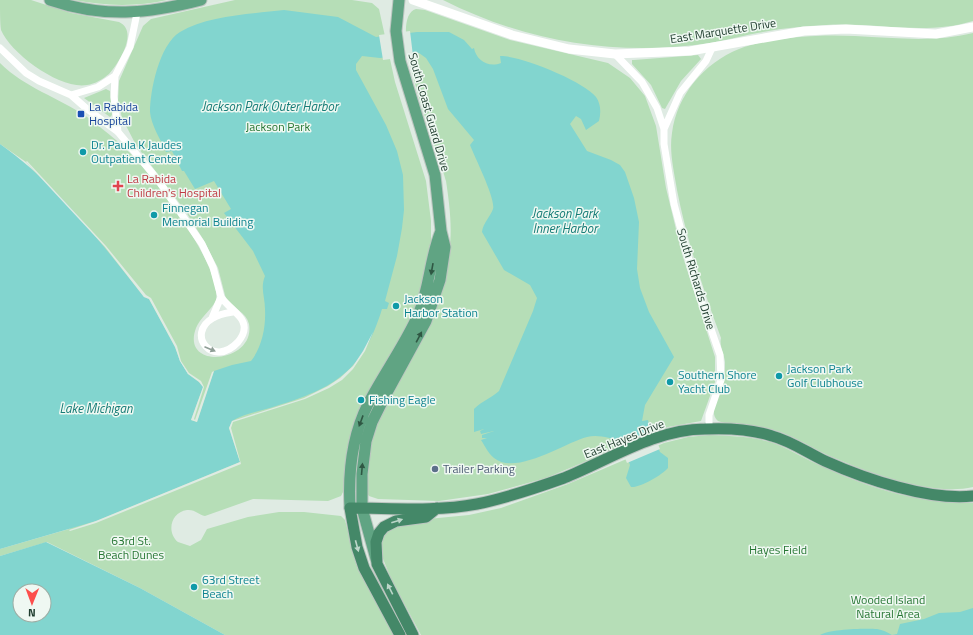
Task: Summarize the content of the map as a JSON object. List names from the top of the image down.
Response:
{
  "streets": {
    "highway": ["East Hayes Drive"],
    "main road": ["South Coast Guard Drive"],
    "street": ["East Marquette Drive", "South Richards Drive"]
  },
  "crossings": [
    ["East Marquette Drive", "South Richards Drive"],
    ["South Coast Guard Drive", "East Hayes Drive"],
    ["South Richards Drive", "East Hayes Drive"]
  ],
  "water": ["Jackson Park Outer Harbor", "Jackson Park Inner Harbor", "Lake Michigan"],
  "parks": [
    "Jackson Park",
    "63rd St. Beach Dunes",
    "Hayes Field",
    "Wooded Island Natural Area"
  ],
  "places": {
    "transit": ["La Rabida Hospital"],
    "other": [
      "Dr. Paula K Jaudes Outpatient Center",
      "Finnegan Memorial Building",
      "Jackson Harbor Station",
      "Jackson Park Golf Clubhouse",
      "Southern Shore Yacht Club",
      "Fishing Eagle",
      "Trailer Parking",
      "63rd Street Beach"
    ],
    "health": ["La Rabida Children's Hospital"]
  },
  "north": "bottom"
}
